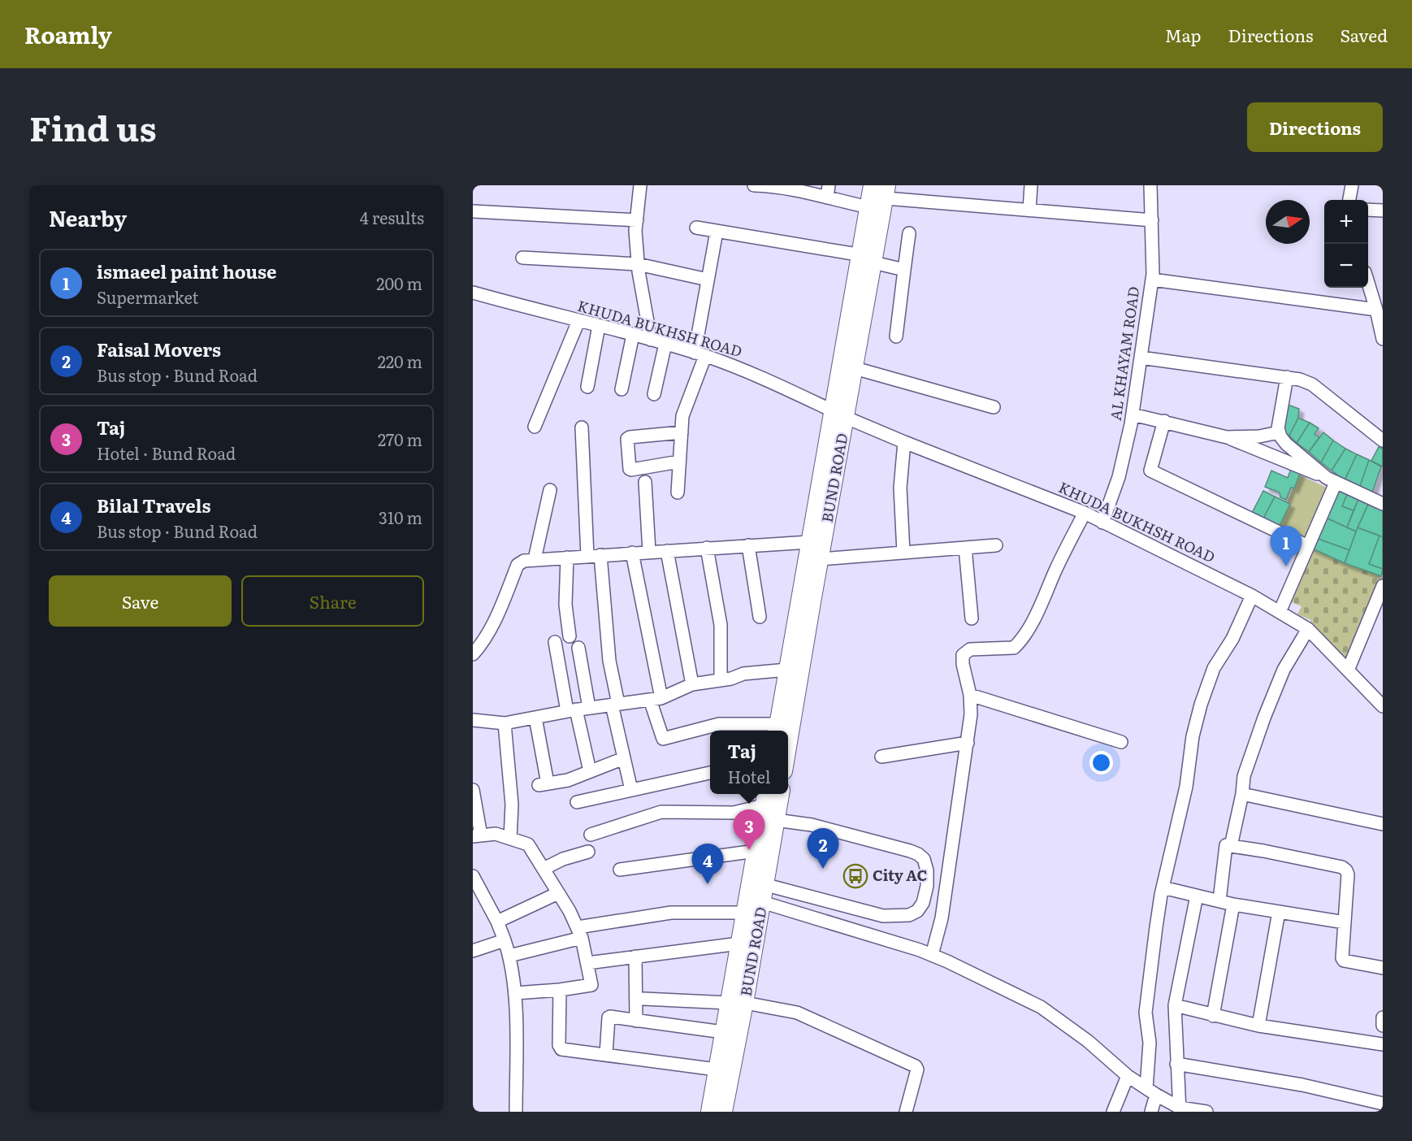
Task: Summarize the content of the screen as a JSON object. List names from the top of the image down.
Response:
{
  "streets": {
    "main road": ["BUND ROAD"],
    "street": ["KHUDA BUKHSH ROAD", "AL KHAYAM ROAD"]
  },
  "crossings": [
    ["KHUDA BUKHSH ROAD", "AL KHAYAM ROAD"],
    ["KHUDA BUKHSH ROAD", "BUND ROAD"]
  ],
  "places": {
    "bus stop": ["City AC"]
  },
  "north": "right",
  "page": {
    "header": "Roamly",
    "nav": ["Map", "Directions", "Saved"],
    "title": "Find us",
    "buttons": [
      "Directions",
      ["Save", "Share"]
    ],
    "heading": ["Nearby", "4 results"],
    "map_buttons": ["+", "−"],
    "list": [
      {
        "mark": "1",
        "name": "ismaeel paint house",
        "note": "Supermarket",
        "value": "200 m"
      },
      {
        "mark": "2",
        "name": "Faisal Movers",
        "note": "Bus stop · Bund Road",
        "value": "220 m"
      },
      {
        "mark": "3",
        "name": "Taj",
        "note": "Hotel · Bund Road",
        "value": "270 m"
      },
      {
        "mark": "4",
        "name": "Bilal Travels",
        "note": "Bus stop · Bund Road",
        "value": "310 m"
      }
    ],
    "pins": [
      "1",
      "3",
      "2",
      "4"
    ],
    "popup": ["Taj", "Hotel"]
  }
}
